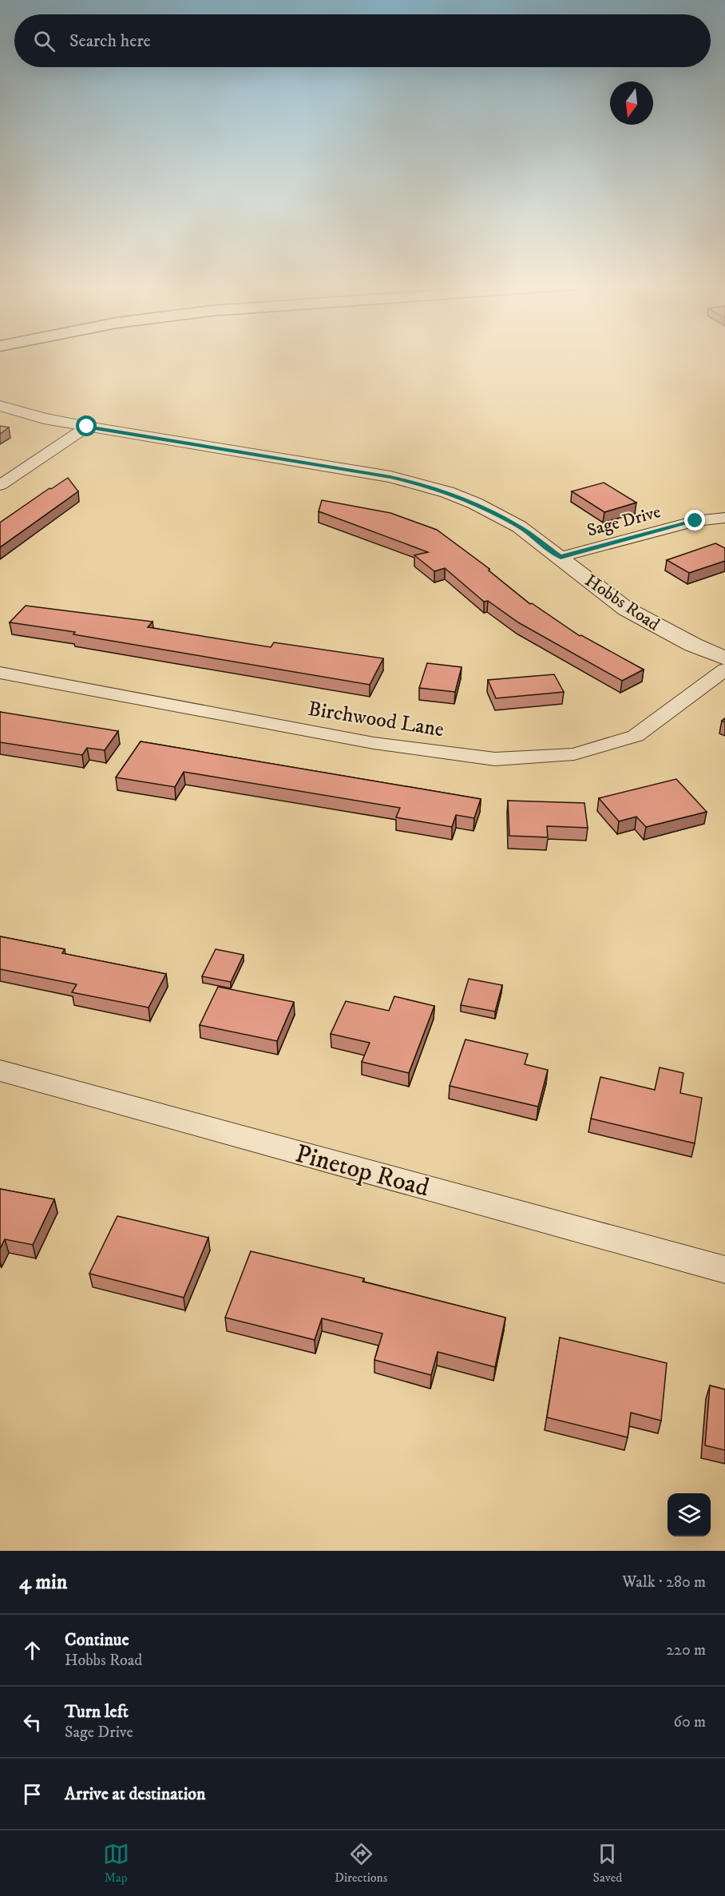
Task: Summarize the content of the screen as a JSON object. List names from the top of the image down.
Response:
{
  "streets": {
    "street": [
      "Sage Drive",
      "Hobbs Road",
      "Birchwood Lane",
      "Pinetop Road"
    ]
  },
  "crossings": [
    ["Sage Drive", "Hobbs Road"]
  ],
  "north": "bottom",
  "page": {
    "search": "Search here",
    "heading": ["4 min", "Walk · 280 m"],
    "list": [
      ["Continue", "Hobbs Road", "220 m"],
      ["Turn left", "Sage Drive", "60 m"],
      "Arrive at destination"
    ],
    "nav": ["Map", "Directions", "Saved"]
  }
}
